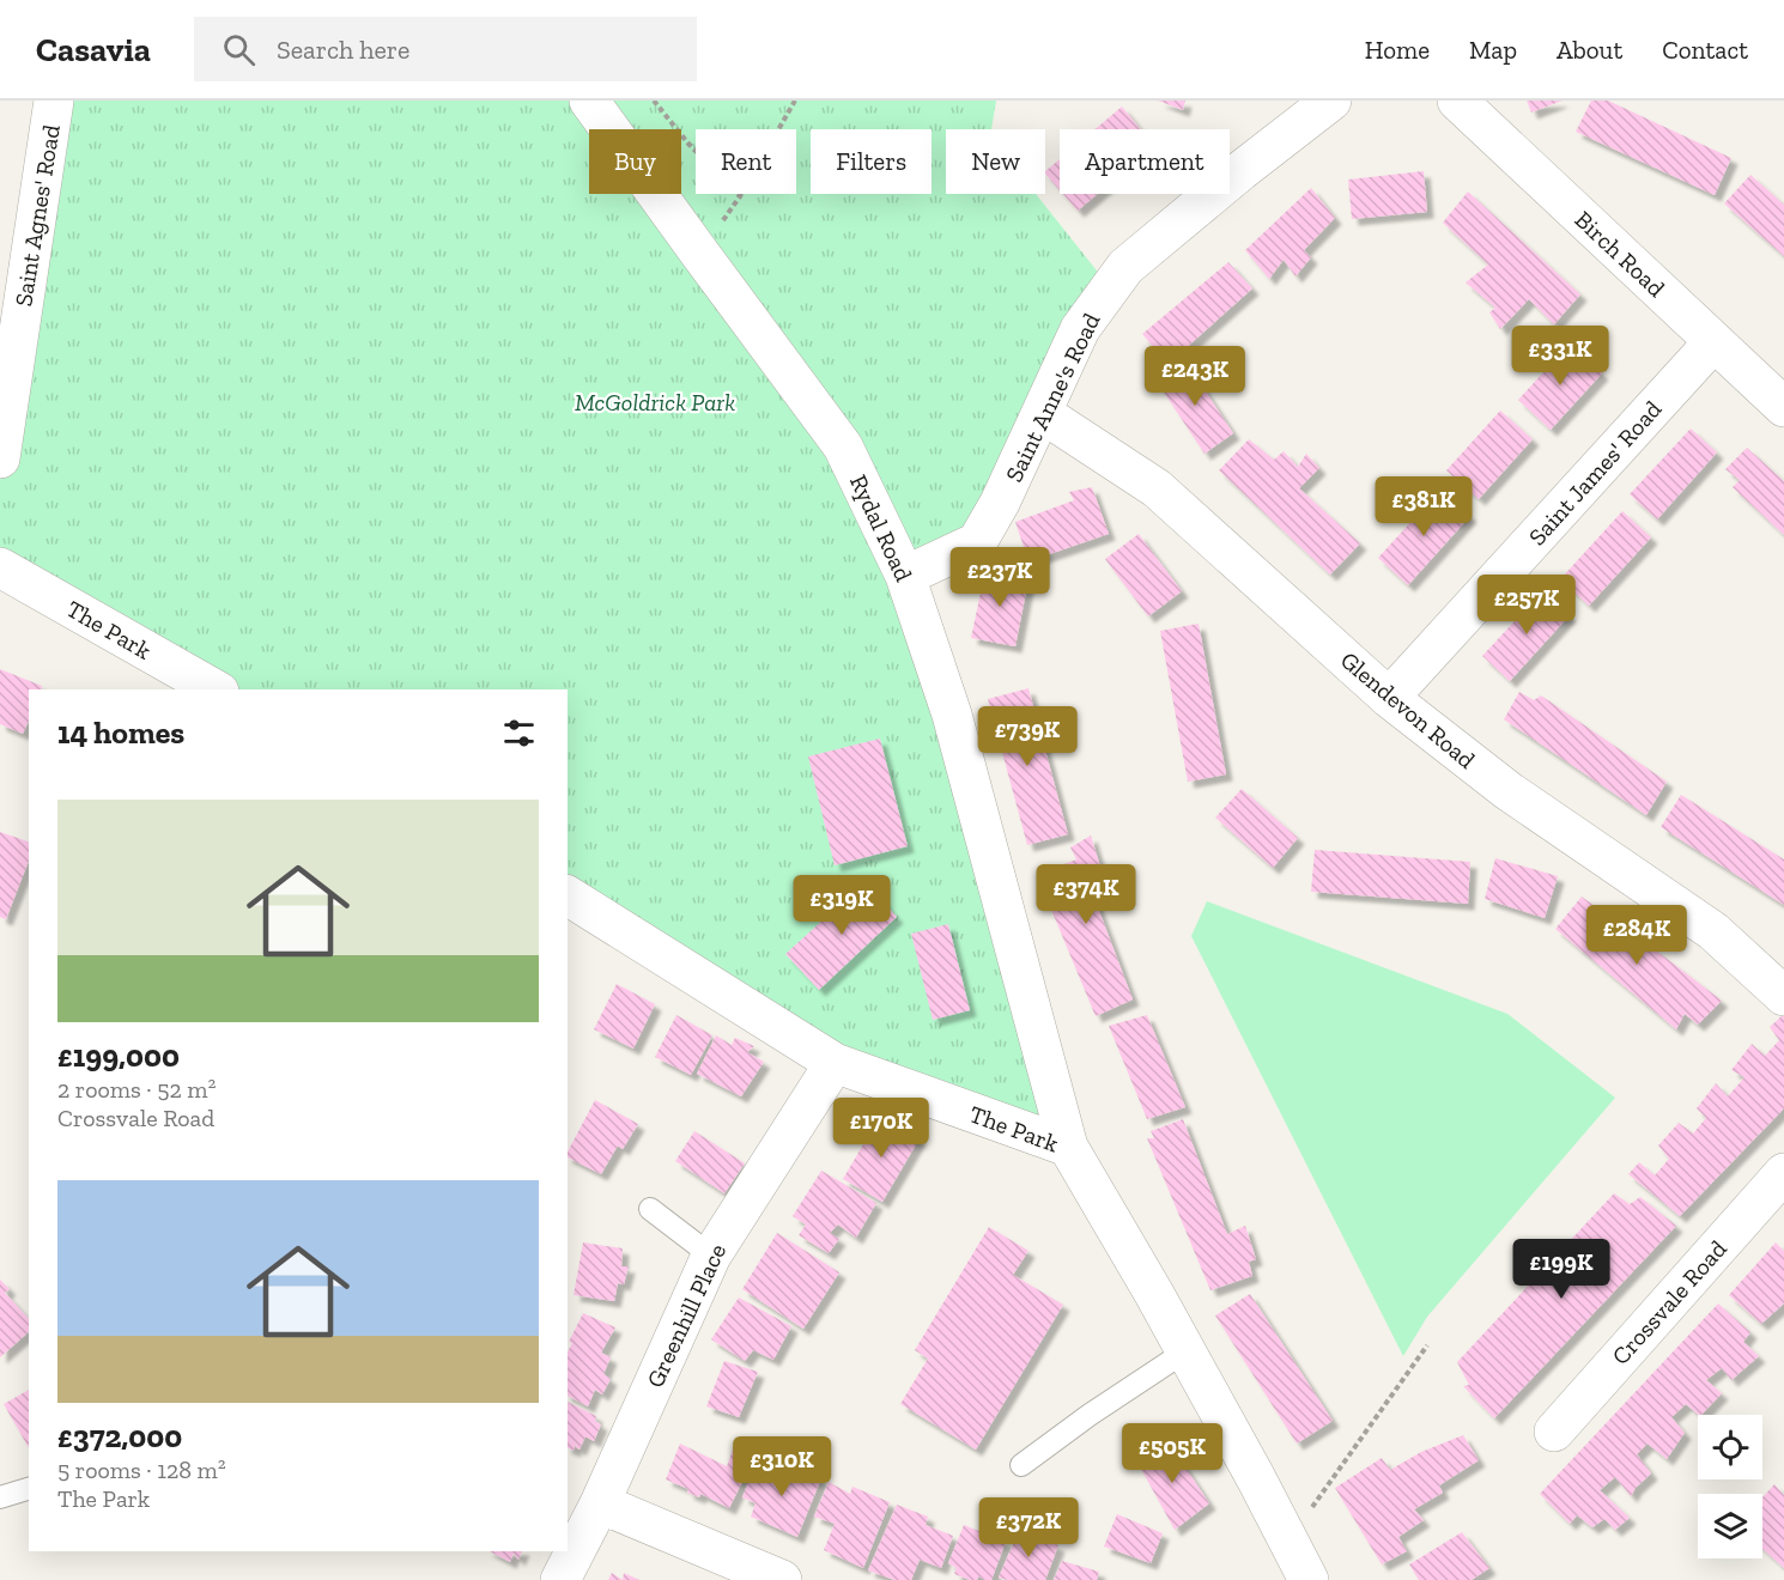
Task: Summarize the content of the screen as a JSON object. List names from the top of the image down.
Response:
{
  "streets": {
    "street": [
      "Saint Agnes' Road",
      "Birch Road",
      "Saint Anne's Road",
      "Saint James' Road",
      "Rydal Road",
      "The Park",
      "Glendevon Road",
      "Crossvale Road",
      "Greenhill Place"
    ]
  },
  "crossings": [
    ["Birch Road", "Saint James' Road"],
    ["Saint Anne's Road", "Rydal Road"],
    ["Saint Anne's Road", "Glendevon Road"],
    ["Saint James' Road", "Glendevon Road"],
    ["Rydal Road", "The Park"],
    ["The Park", "Greenhill Place"]
  ],
  "parks": ["McGoldrick Park"],
  "page": {
    "header": "Casavia",
    "search": "Search here",
    "nav": [
      "Home",
      "Map",
      "About",
      "Contact"
    ],
    "chip": [
      "Buy",
      "Rent",
      "Filters",
      "New",
      "Apartment"
    ],
    "price": [
      "£331K",
      "£243K",
      "£381K",
      "£237K",
      "£257K",
      "£739K",
      "£374K",
      "£319K",
      "£284K",
      "£170K",
      "£199K",
      "£505K",
      "£310K",
      "£372K"
    ],
    "heading": "14 homes",
    "list": [
      {
        "name": "£199,000",
        "note": "2 rooms · 52 m² · Crossvale Road"
      },
      {
        "name": "£372,000",
        "note": "5 rooms · 128 m² · The Park"
      }
    ]
  }
}
